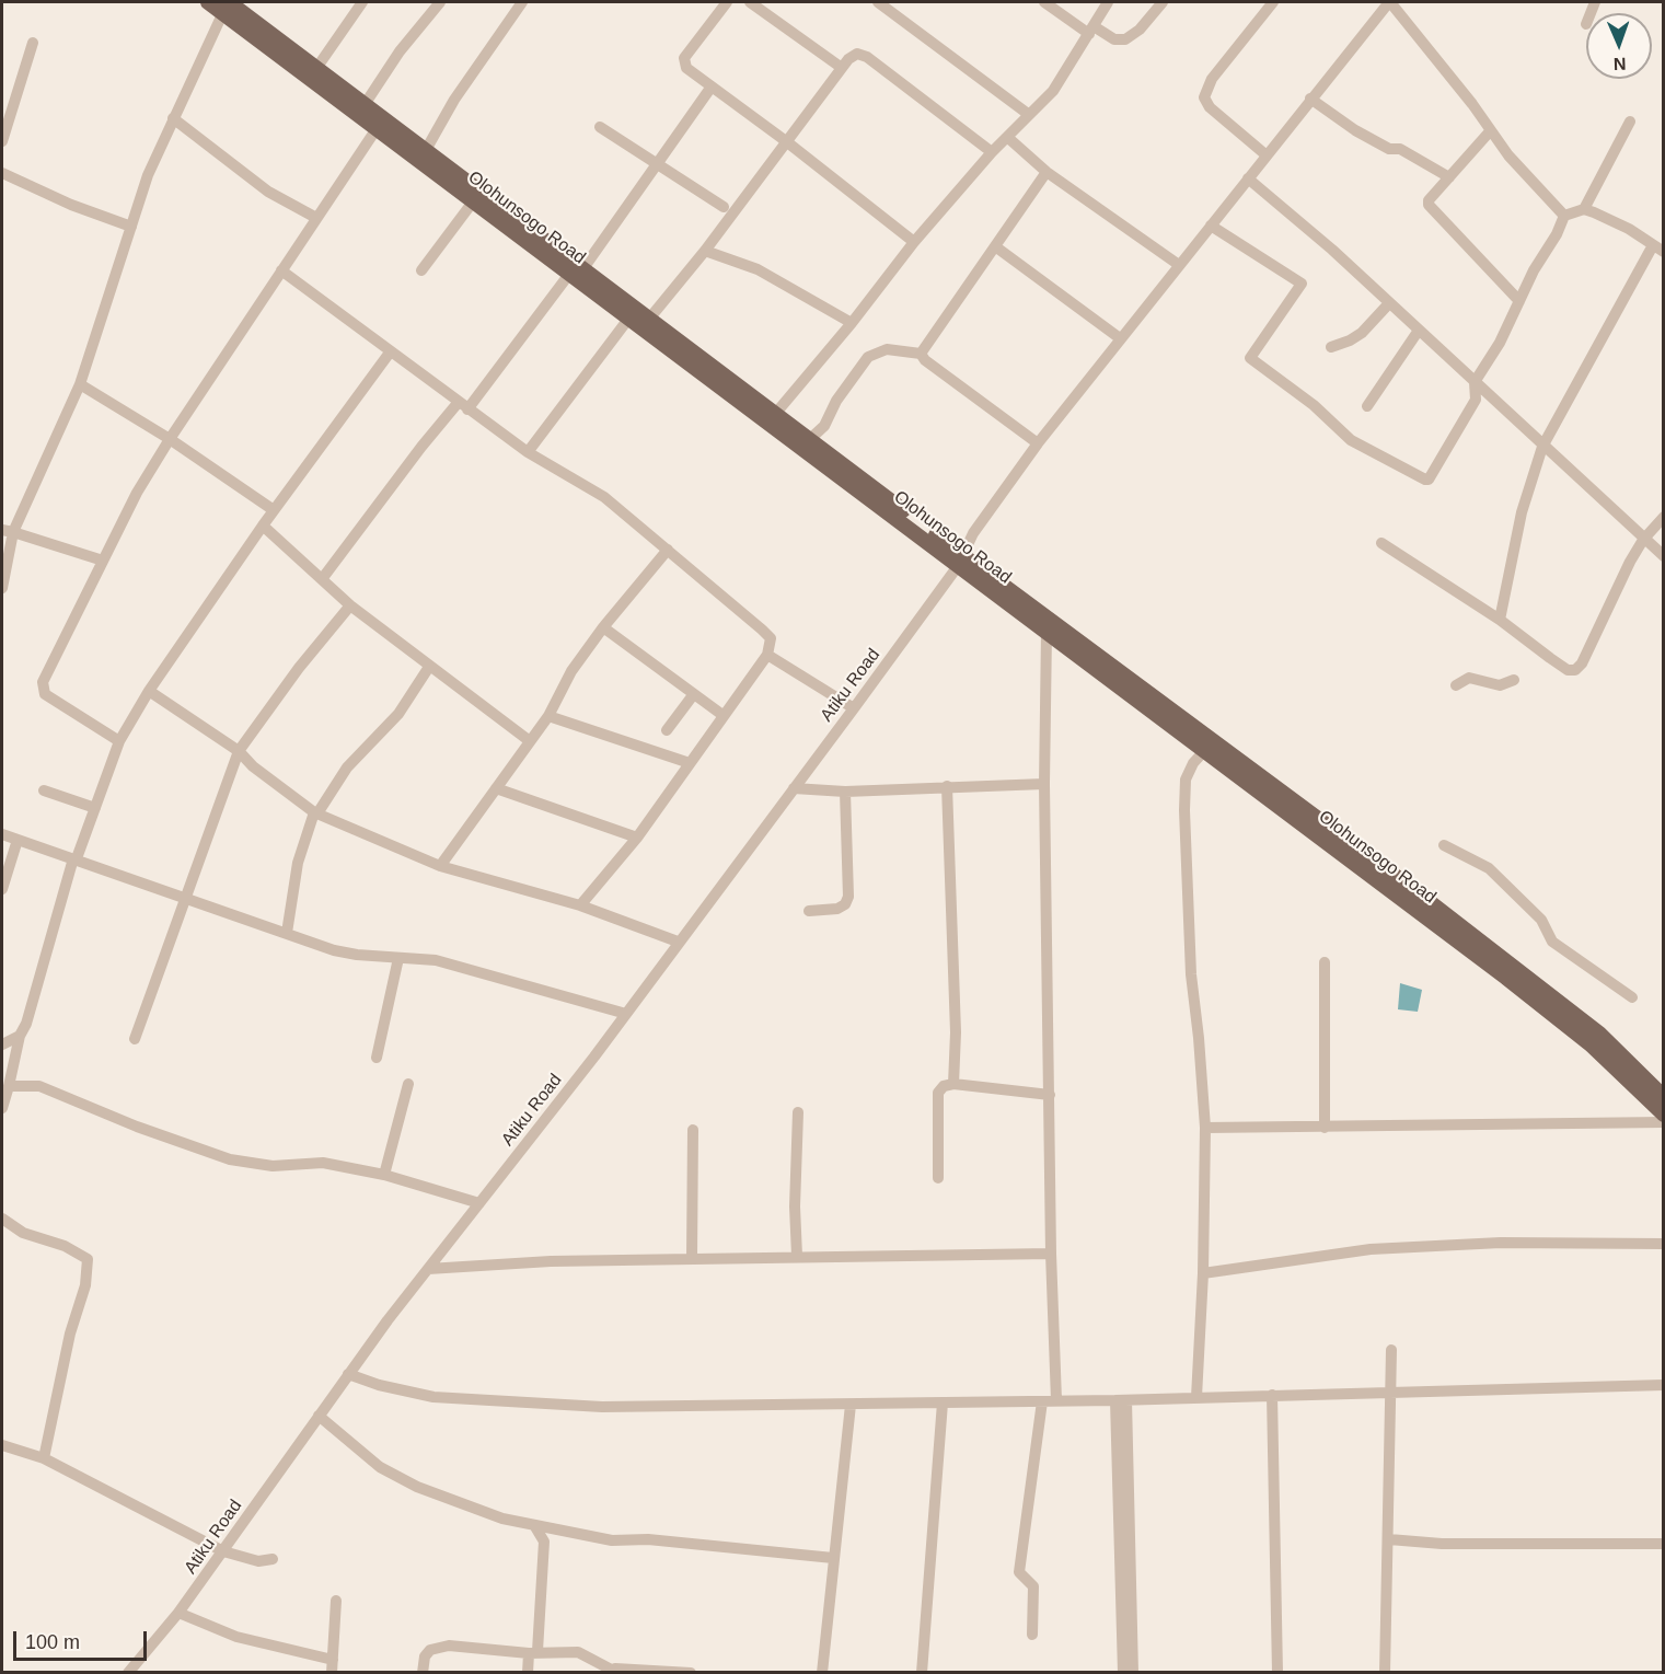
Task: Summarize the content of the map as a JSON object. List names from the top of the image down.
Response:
{
  "streets": {
    "main road": ["Olohunsogo Road"],
    "street": ["Atiku Road"]
  },
  "crossings": [
    ["Olohunsogo Road", "Atiku Road"]
  ],
  "scale_bar": "100 m",
  "north": "bottom"
}
